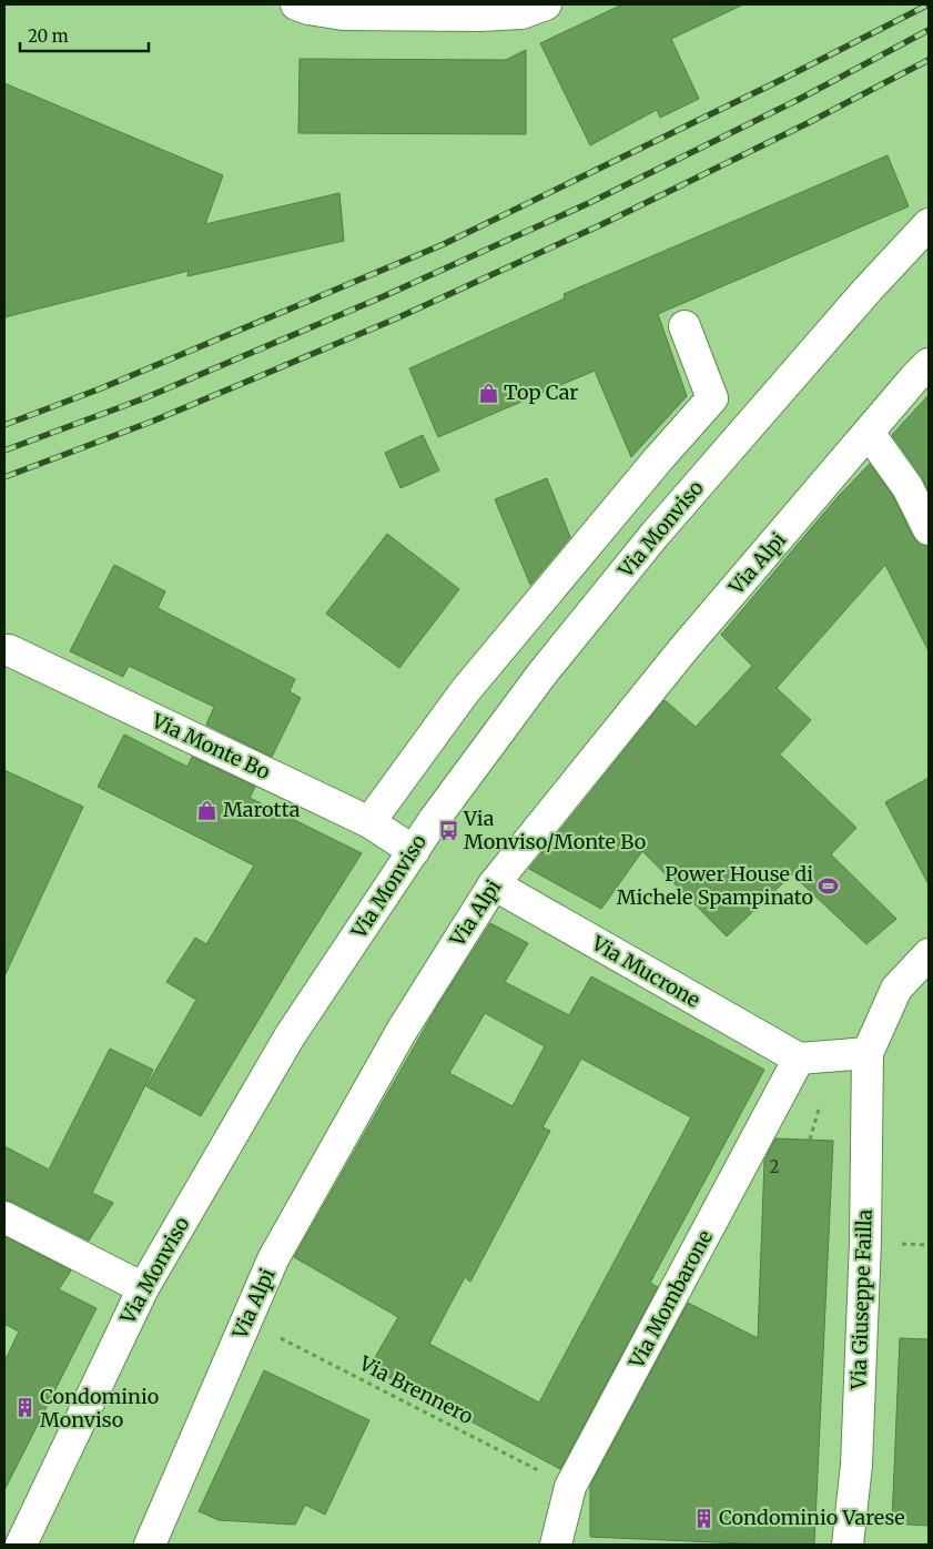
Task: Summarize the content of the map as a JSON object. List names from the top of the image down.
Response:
{
  "streets": {
    "street": [
      "Via Monviso",
      "Via Alpi",
      "Via Monte Bo",
      "Via Mucrone",
      "Via Mombarone",
      "Via Giuseppe Failla"
    ],
    "path": ["Via Brennero"]
  },
  "crossings": [
    ["Via Monviso", "Via Monte Bo"],
    ["Via Alpi", "Via Mucrone"],
    ["Via Alpi", "Via Brennero"],
    ["Via Mucrone", "Via Mombarone"],
    ["Via Mombarone", "Via Brennero"]
  ],
  "places": {
    "shop": ["Top Car", "Marotta"],
    "bus stop": ["Via Monviso/Monte Bo"],
    "sports": ["Power House di Michele Spampinato"],
    "building": ["Condominio Monviso", "Condominio Varese"]
  },
  "house_numbers": ["2"],
  "scale_bar": "20 m"
}
